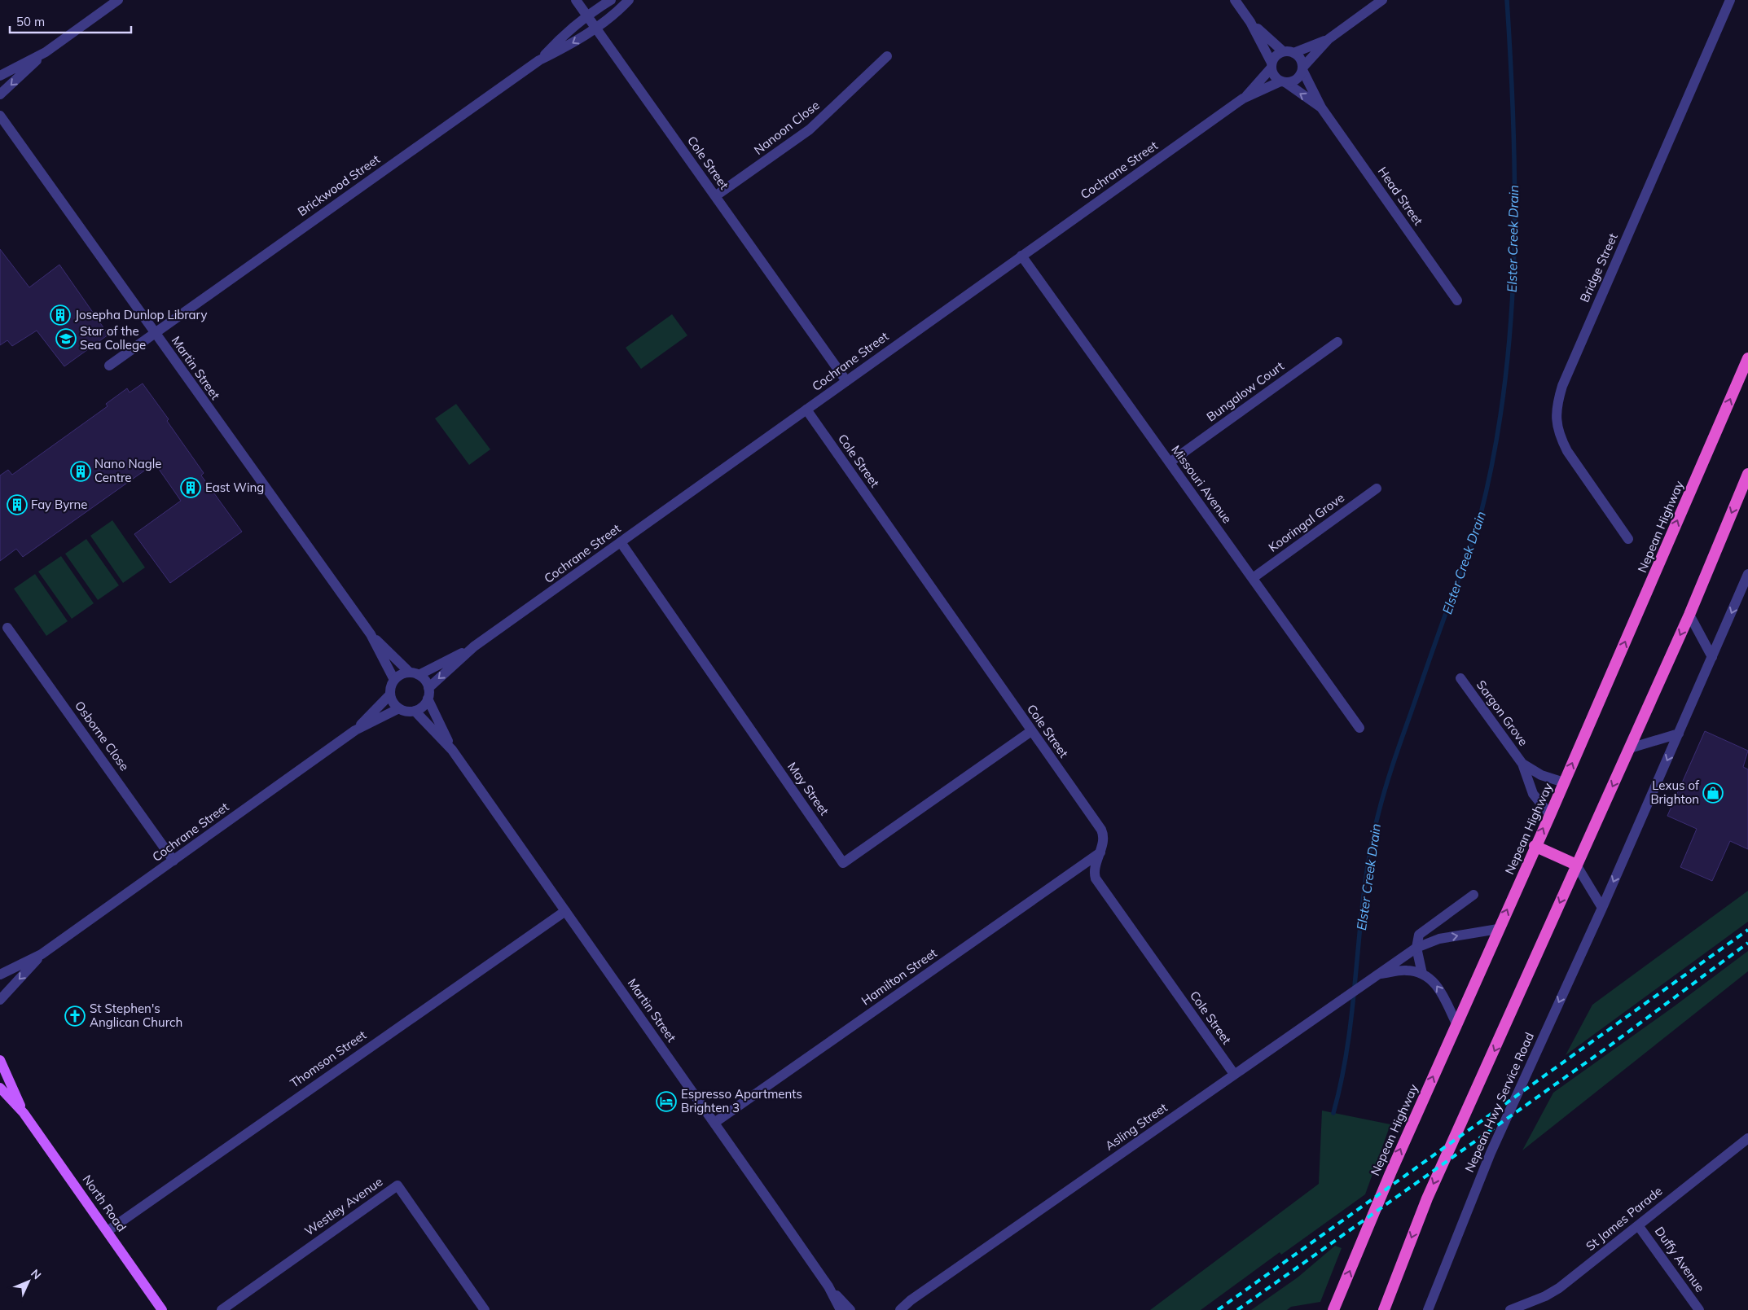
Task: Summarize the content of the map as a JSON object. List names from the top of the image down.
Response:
{
  "streets": {
    "highway": ["Nepean Highway"],
    "main road": ["North Road"],
    "street": [
      "Nanoon Close",
      "Cole Street",
      "Cochrane Street",
      "Brickwood Street",
      "Head Street",
      "Bridge Street",
      "Martin Street",
      "Bungalow Court",
      "Missouri Avenue",
      "Kooringal Grove",
      "Sargon Grove",
      "Osborne Close",
      "May Street",
      "Hamilton Street",
      "Thomson Street",
      "Nepean Hwy Service Road",
      "Asling Street",
      "Westley Avenue",
      "St James Parade",
      "Duffy Avenue"
    ]
  },
  "crossings": [
    ["Nanoon Close", "Cole Street"],
    ["Cole Street", "Cochrane Street"],
    ["Cole Street", "Brickwood Street"],
    ["Cole Street", "May Street"],
    ["Cole Street", "Hamilton Street"],
    ["Cole Street", "Asling Street"],
    ["Cochrane Street", "Head Street"],
    ["Cochrane Street", "Martin Street"],
    ["Cochrane Street", "Missouri Avenue"],
    ["Cochrane Street", "Osborne Close"],
    ["Cochrane Street", "May Street"],
    ["Brickwood Street", "Martin Street"],
    ["Martin Street", "Hamilton Street"],
    ["Martin Street", "Thomson Street"],
    ["Bungalow Court", "Missouri Avenue"],
    ["Missouri Avenue", "Kooringal Grove"],
    ["Nepean Highway", "Sargon Grove"],
    ["Nepean Highway", "Asling Street"],
    ["Thomson Street", "North Road"],
    ["St James Parade", "Duffy Avenue"]
  ],
  "one_way": ["Nepean Hwy Service Road"],
  "water": ["Elster Creek Drain"],
  "places": {
    "building": [
      "Josepha Dunlop Library",
      "Nano Nagle Centre",
      "East Wing",
      "Fay Byrne"
    ],
    "school or university": ["Star of the Sea College"],
    "shop": ["Lexus of Brighton"],
    "church": ["St Stephen's Anglican Church"],
    "hotel": ["Espresso Apartments Brighten 3"]
  },
  "scale_bar": "50 m",
  "north": "top right"
}
